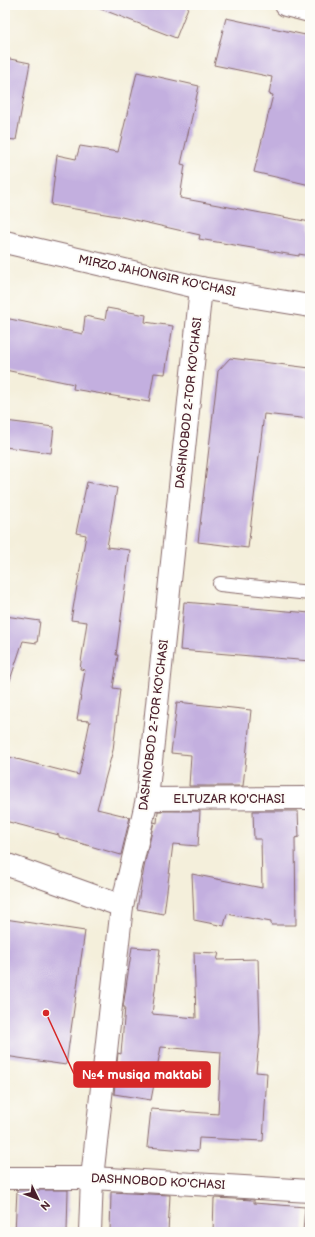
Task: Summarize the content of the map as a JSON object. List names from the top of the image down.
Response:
{
  "streets": {
    "street": [
      "MIRZO JAHONGIR KO'CHASI",
      "DASHNOBOD 2-TOR KO'CHASI",
      "ELTUZAR KO'CHASI",
      "DASHNOBOD KO'CHASI"
    ]
  },
  "crossings": [
    ["MIRZO JAHONGIR KO'CHASI", "DASHNOBOD 2-TOR KO'CHASI"],
    ["DASHNOBOD 2-TOR KO'CHASI", "ELTUZAR KO'CHASI"],
    ["DASHNOBOD 2-TOR KO'CHASI", "DASHNOBOD KO'CHASI"]
  ],
  "places": ["№4 musiqa maktabi"],
  "north": "bottom right"
}
